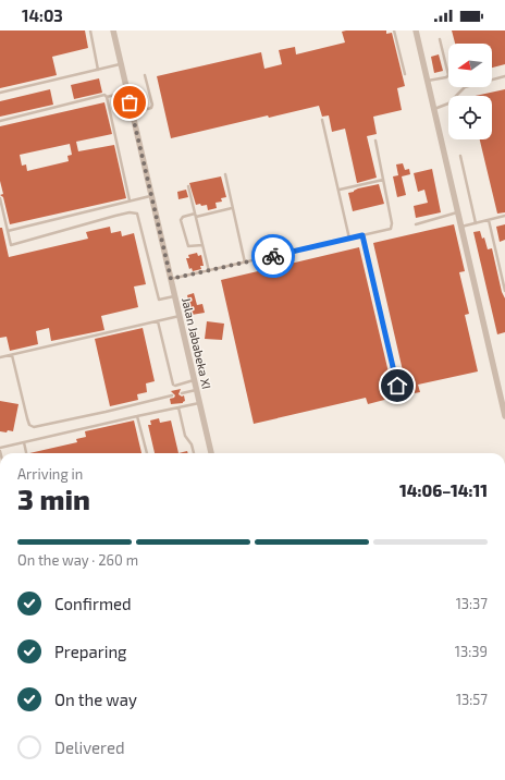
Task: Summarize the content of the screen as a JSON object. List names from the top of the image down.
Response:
{
  "streets": {
    "street": ["Jalan Jababeka XI"]
  },
  "north": "left",
  "page": {
    "status": "14:03",
    "heading": ["3 min", "Arriving in", "14:06–14:11"],
    "bar": "On the way · 260 m",
    "list": [
      ["Confirmed", "13:37"],
      ["Preparing", "13:39"],
      ["On the way", "13:57"],
      "Delivered"
    ]
  }
}
